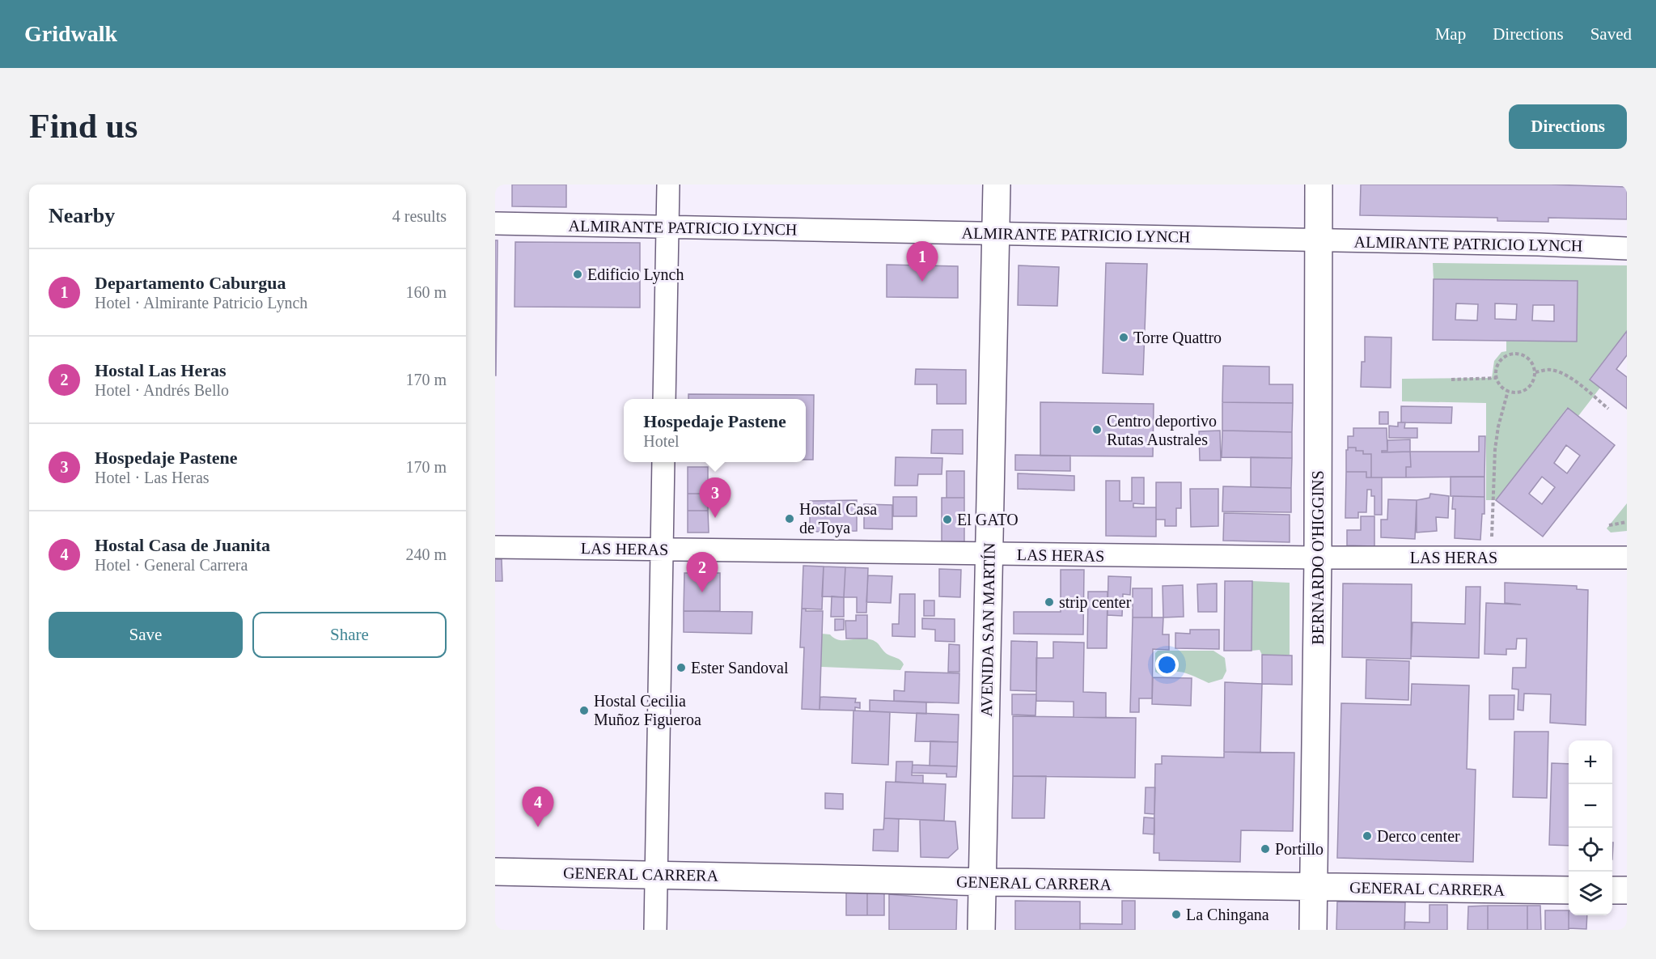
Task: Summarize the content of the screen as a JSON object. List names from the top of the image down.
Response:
{
  "streets": {
    "main road": ["BERNARDO O'HIGGINS", "AVENIDA SAN MARTÍN", "GENERAL CARRERA"],
    "street": ["ALMIRANTE PATRICIO LYNCH", "LAS HERAS"]
  },
  "crossings": [
    ["ALMIRANTE PATRICIO LYNCH", "BERNARDO O'HIGGINS"],
    ["ALMIRANTE PATRICIO LYNCH", "AVENIDA SAN MARTÍN"],
    ["LAS HERAS", "BERNARDO O'HIGGINS"],
    ["LAS HERAS", "AVENIDA SAN MARTÍN"],
    ["BERNARDO O'HIGGINS", "GENERAL CARRERA"],
    ["AVENIDA SAN MARTÍN", "GENERAL CARRERA"]
  ],
  "places": [
    "Edificio Lynch",
    "Torre Quattro",
    "Centro deportivo Rutas Australes",
    "Hostal Casa de Toya",
    "El GATO",
    "strip center",
    "Ester Sandoval",
    "Hostal Cecilia Muñoz Figueroa",
    "Derco center",
    "Portillo",
    "La Chingana"
  ],
  "page": {
    "header": "Gridwalk",
    "nav": ["Map", "Directions", "Saved"],
    "buttons": [
      "Directions",
      ["Save", "Share"]
    ],
    "title": "Find us",
    "heading": ["Nearby", "4 results"],
    "pins": [
      "1",
      "3",
      "2",
      "4"
    ],
    "list": [
      {
        "mark": "1",
        "name": "Departamento Caburgua",
        "note": "Hotel · Almirante Patricio Lynch",
        "value": "160 m"
      },
      {
        "mark": "2",
        "name": "Hostal Las Heras",
        "note": "Hotel · Andrés Bello",
        "value": "170 m"
      },
      {
        "mark": "3",
        "name": "Hospedaje Pastene",
        "note": "Hotel · Las Heras",
        "value": "170 m"
      },
      {
        "mark": "4",
        "name": "Hostal Casa de Juanita",
        "note": "Hotel · General Carrera",
        "value": "240 m"
      }
    ],
    "popup": ["Hospedaje Pastene", "Hotel"],
    "map_buttons": ["+", "−"]
  }
}
